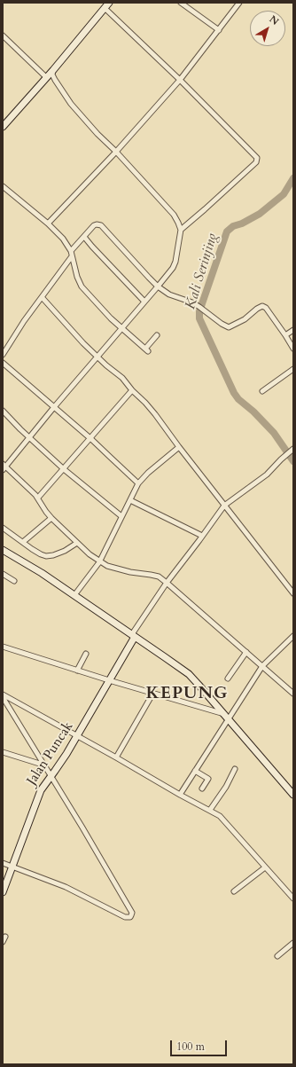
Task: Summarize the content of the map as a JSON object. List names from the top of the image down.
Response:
{
  "streets": {
    "street": ["Jalan Puncak"]
  },
  "districts": ["KEPUNG"],
  "water": ["Kali Serinjing"],
  "scale_bar": "100 m",
  "north": "top right"
}
